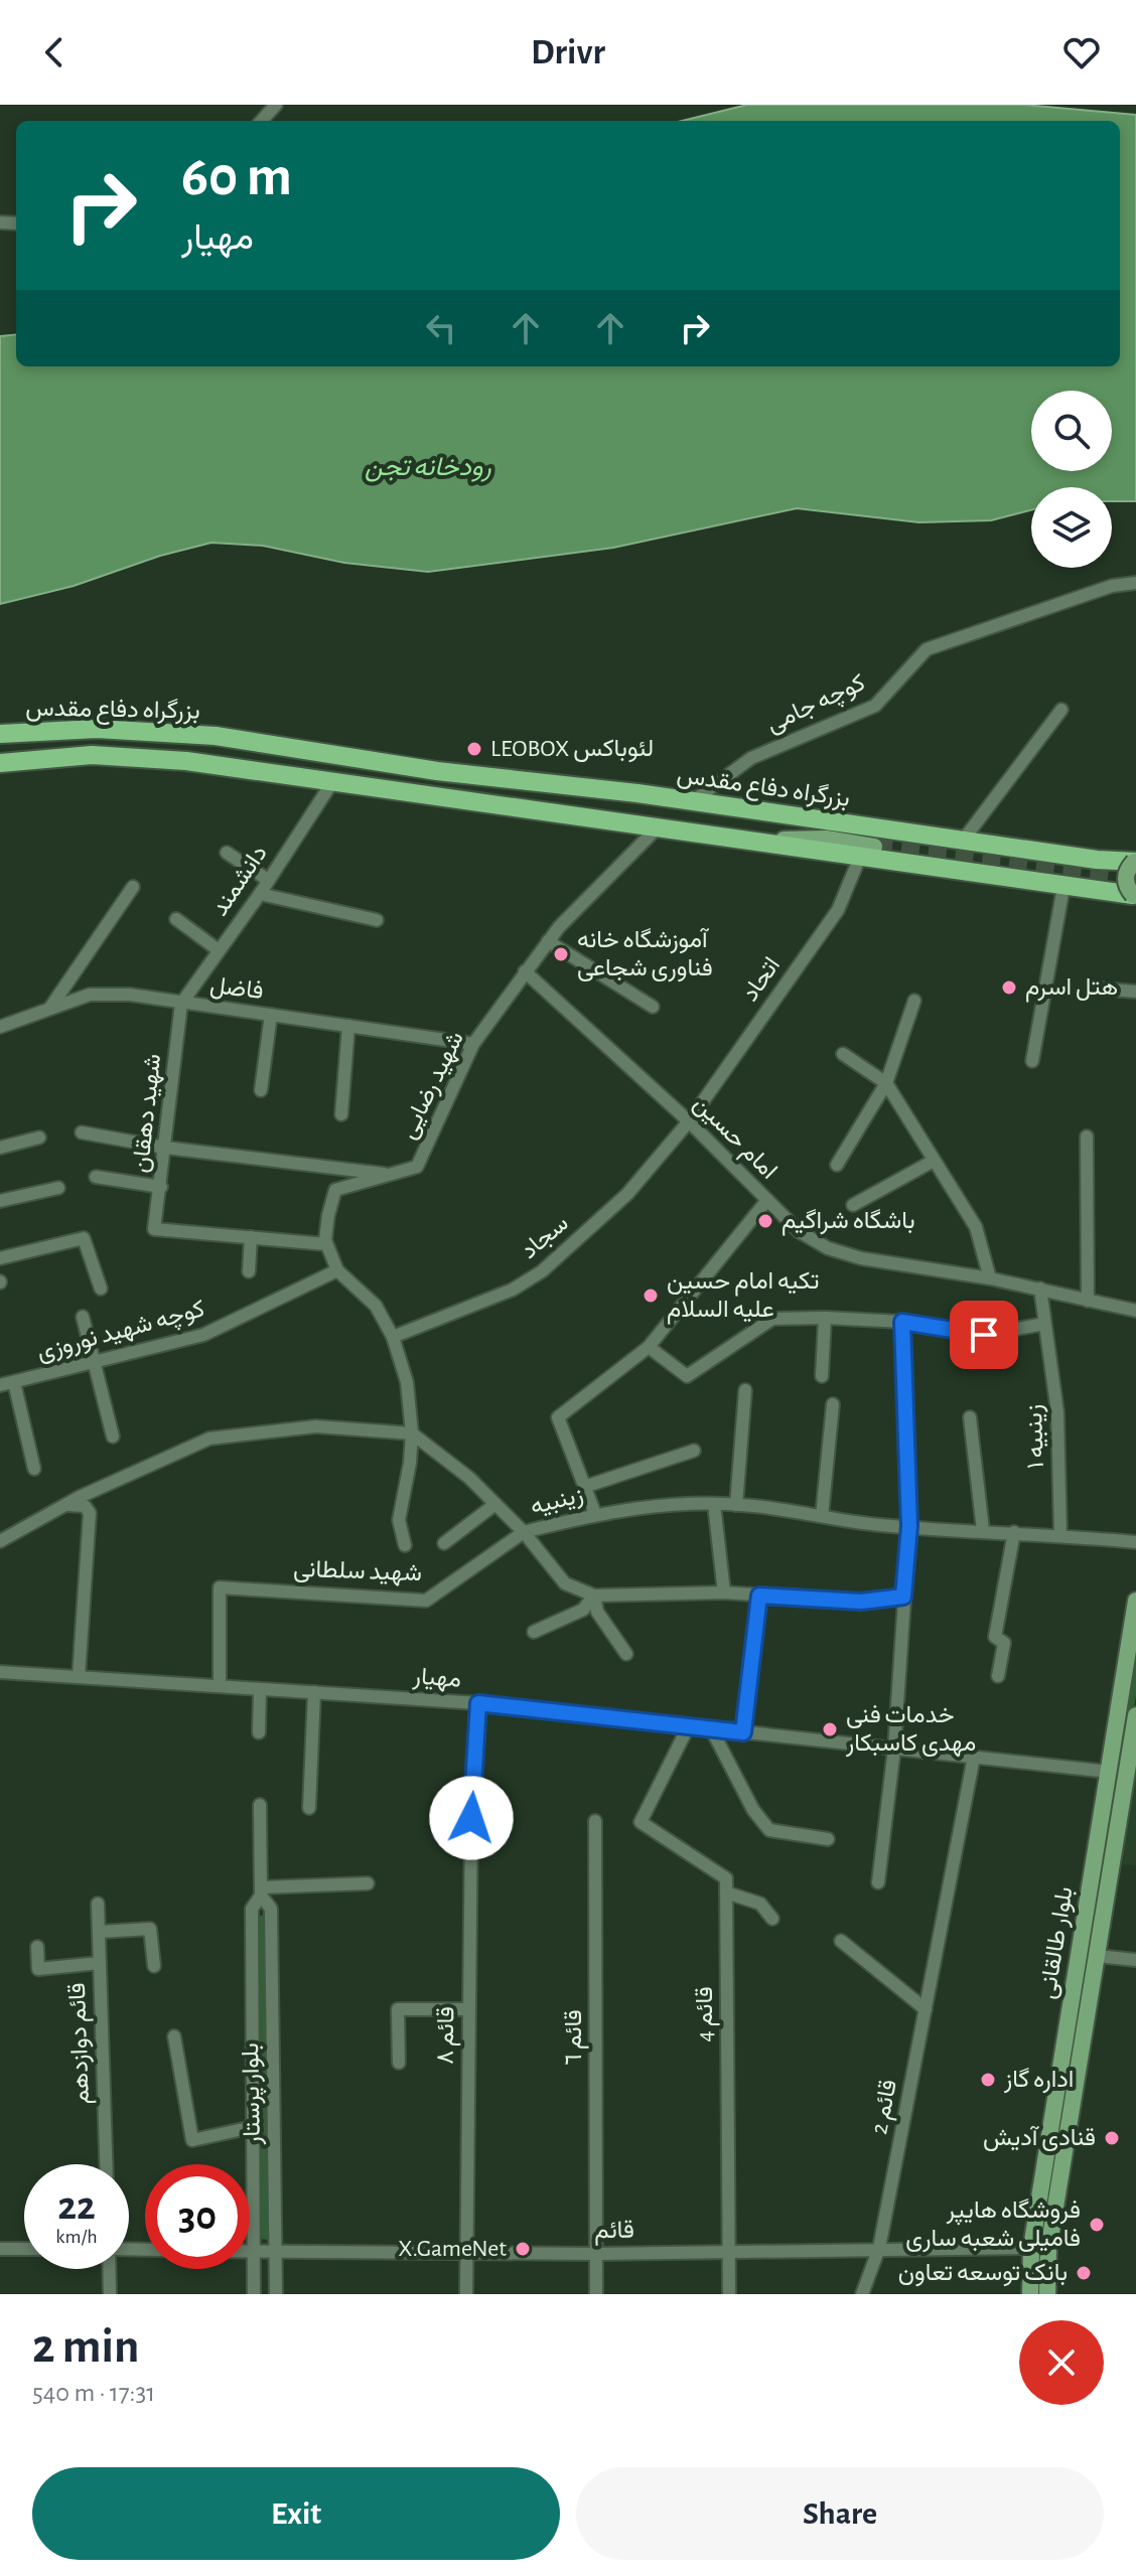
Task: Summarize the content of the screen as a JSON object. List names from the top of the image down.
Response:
{
  "streets": {
    "highway": ["بزرگراه دفاع مقدس"],
    "main road": ["بلوار طالقانی"],
    "street": [
      "کوچه جامی",
      "دانشمند",
      "اتحاد",
      "فاضل",
      "شهید رضایی",
      "شهید دهقان",
      "امام حسین",
      "سجاد",
      "کوچه شهید نوروزی",
      "زینبیه ۱",
      "زینبیه",
      "شهید سلطانی",
      "مهیار",
      "قائم 4",
      "قائم ٨",
      "قائم ٦",
      "قائم دوازدهم",
      "بلوار پرستار",
      "قائم 2",
      "قائم"
    ]
  },
  "crossings": [
    ["کوچه جامی", "بزرگراه دفاع مقدس"],
    ["بزرگراه دفاع مقدس", "دانشمند"],
    ["بزرگراه دفاع مقدس", "اتحاد"],
    ["بزرگراه دفاع مقدس", "شهید رضایی"],
    ["دانشمند", "فاضل"],
    ["دانشمند", "شهید دهقان"],
    ["اتحاد", "امام حسین"],
    ["اتحاد", "سجاد"],
    ["فاضل", "شهید رضایی"],
    ["فاضل", "شهید دهقان"],
    ["شهید رضایی", "امام حسین"],
    ["امام حسین", "سجاد"],
    ["امام حسین", "زینبیه ۱"],
    ["زینبیه ۱", "زینبیه"],
    ["زینبیه", "شهید سلطانی"],
    ["شهید سلطانی", "مهیار"],
    ["مهیار", "بلوار طالقانی"],
    ["مهیار", "قائم ٨"],
    ["مهیار", "قائم 2"],
    ["بلوار طالقانی", "قائم"],
    ["قائم 4", "قائم"],
    ["قائم ٨", "قائم"],
    ["قائم ٦", "قائم"],
    ["بلوار پرستار", "قائم"],
    ["قائم 2", "قائم"]
  ],
  "water": ["رودخانه تجن"],
  "places": [
    "LEOBOX لئوباکس",
    "آموزشگاه خانه فناوری شجاعی",
    "هتل اسرم",
    "باشگاه شراگیم",
    "تکیه امام حسین علیه السلام",
    "خدمات فنی مهدی کاسبکار",
    "اداره گاز",
    "قنادی آدیش",
    "فروشگاه هایپر فامیلی شعبه ساری",
    "X.GameNet",
    "بانک توسعه تعاون"
  ],
  "page": {
    "header": "Drivr",
    "turn": ["60 m", "مهیار"],
    "speed": "22 km/h",
    "limit": "30",
    "heading": ["2 min", "540 m · 17:31"],
    "buttons": ["Exit", "Share"]
  }
}
